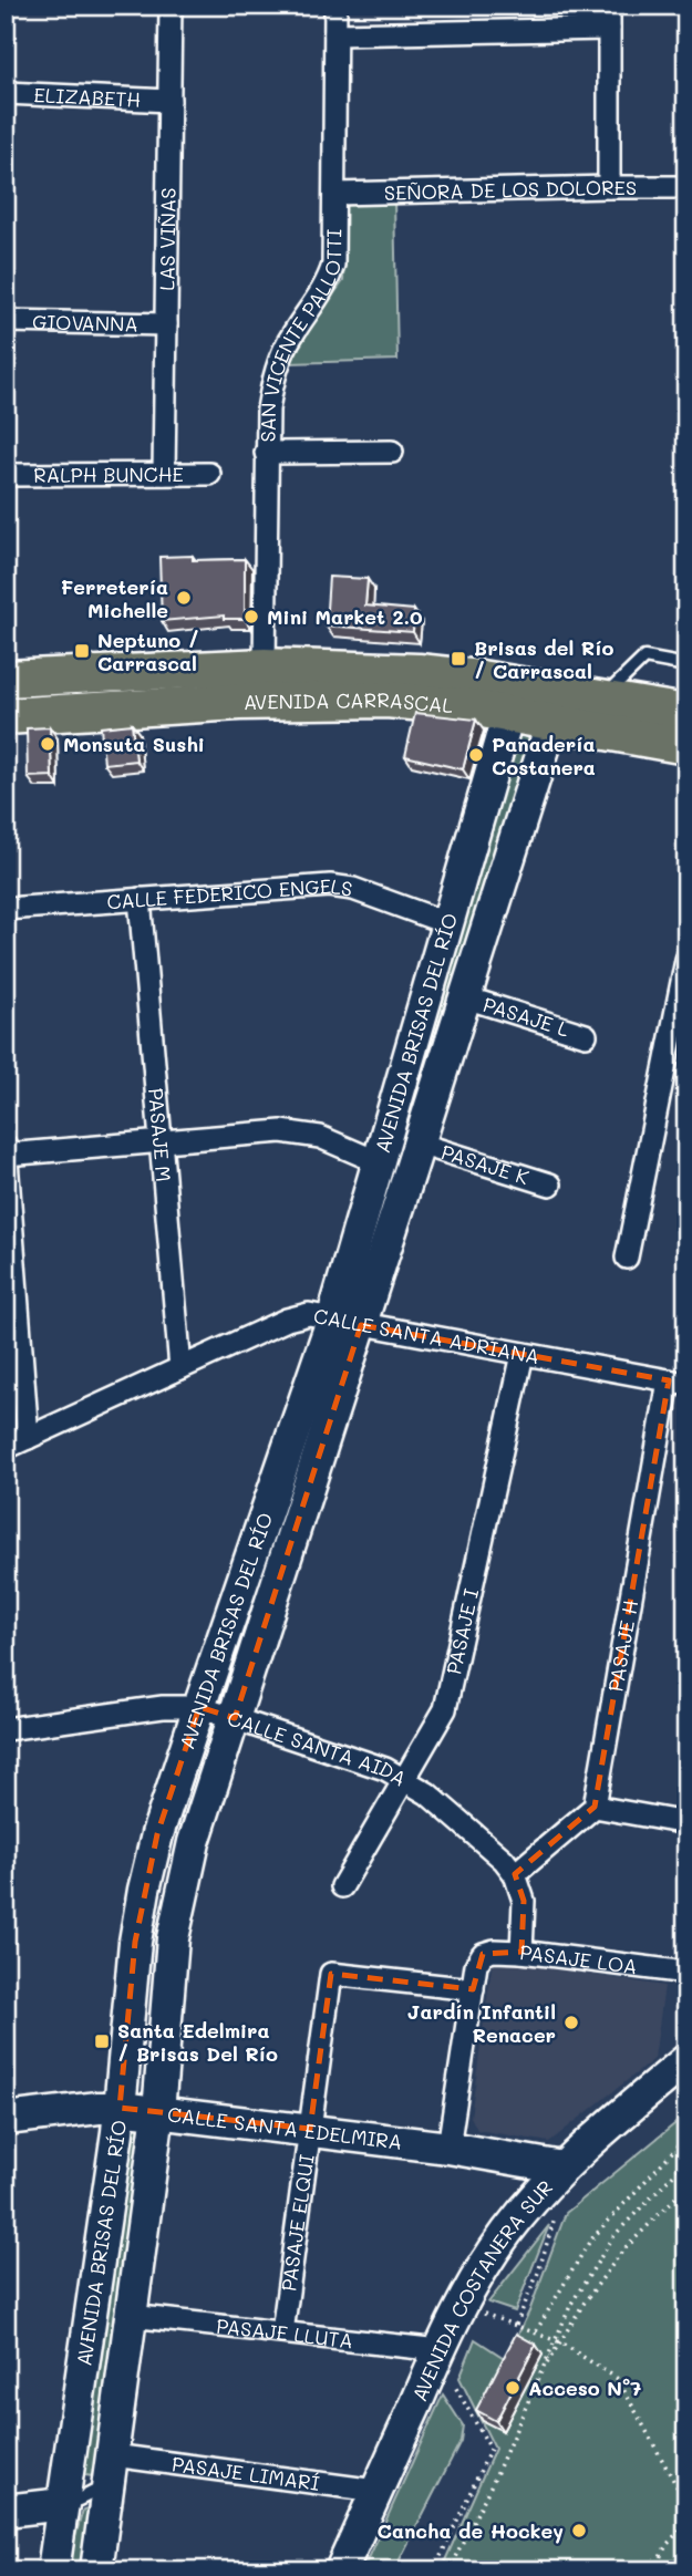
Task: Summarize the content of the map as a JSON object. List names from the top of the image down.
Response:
{
  "streets": {
    "main road": ["AVENIDA CARRASCAL"],
    "street": [
      "ELIZABETH",
      "SEÑORA DE LOS DOLORES",
      "LAS VIÑAS",
      "GIOVANNA",
      "SAN VICENTE PALLOTTI",
      "RALPH BUNCHE",
      "CALLE FEDERICO ENGELS",
      "PASAJE L",
      "AVENIDA BRISAS DEL RÍO",
      "PASAJE M",
      "PASAJE K",
      "CALLE SANTA ADRIANA",
      "PASAJE I",
      "PASAJE H",
      "CALLE SANTA AIDA",
      "PASAJE LOA",
      "CALLE SANTA EDELMIRA",
      "PASAJE ELQUI",
      "AVENIDA COSTANERA SUR",
      "PASAJE LLUTA",
      "PASAJE LIMARÍ"
    ]
  },
  "crossings": [
    ["ELIZABETH", "LAS VIÑAS"],
    ["SEÑORA DE LOS DOLORES", "SAN VICENTE PALLOTTI"],
    ["LAS VIÑAS", "GIOVANNA"],
    ["LAS VIÑAS", "RALPH BUNCHE"],
    ["SAN VICENTE PALLOTTI", "AVENIDA CARRASCAL"],
    ["AVENIDA CARRASCAL", "AVENIDA BRISAS DEL RÍO"],
    ["CALLE FEDERICO ENGELS", "AVENIDA BRISAS DEL RÍO"],
    ["CALLE FEDERICO ENGELS", "PASAJE M"],
    ["PASAJE L", "AVENIDA BRISAS DEL RÍO"],
    ["AVENIDA BRISAS DEL RÍO", "PASAJE K"],
    ["AVENIDA BRISAS DEL RÍO", "CALLE SANTA ADRIANA"],
    ["AVENIDA BRISAS DEL RÍO", "CALLE SANTA AIDA"],
    ["AVENIDA BRISAS DEL RÍO", "CALLE SANTA EDELMIRA"],
    ["AVENIDA BRISAS DEL RÍO", "PASAJE LLUTA"],
    ["AVENIDA BRISAS DEL RÍO", "PASAJE LIMARÍ"],
    ["PASAJE M", "CALLE SANTA ADRIANA"],
    ["CALLE SANTA ADRIANA", "PASAJE I"],
    ["CALLE SANTA ADRIANA", "PASAJE H"],
    ["PASAJE I", "CALLE SANTA AIDA"],
    ["CALLE SANTA AIDA", "PASAJE LOA"],
    ["PASAJE LOA", "PASAJE ELQUI"],
    ["CALLE SANTA EDELMIRA", "PASAJE ELQUI"],
    ["CALLE SANTA EDELMIRA", "AVENIDA COSTANERA SUR"],
    ["PASAJE ELQUI", "PASAJE LLUTA"],
    ["AVENIDA COSTANERA SUR", "PASAJE LLUTA"],
    ["AVENIDA COSTANERA SUR", "PASAJE LIMARÍ"]
  ],
  "places": {
    "other": [
      "Ferretería Michelle",
      "Mini Market 2.0",
      "Monsuta Sushi",
      "Panadería Costanera",
      "Jardín Infantil Renacer",
      "Acceso N°7",
      "Cancha de Hockey"
    ],
    "transit": ["Neptuno / Carrascal", "Brisas del Río / Carrascal", "Santa Edelmira / Brisas Del Río"]
  }
}
